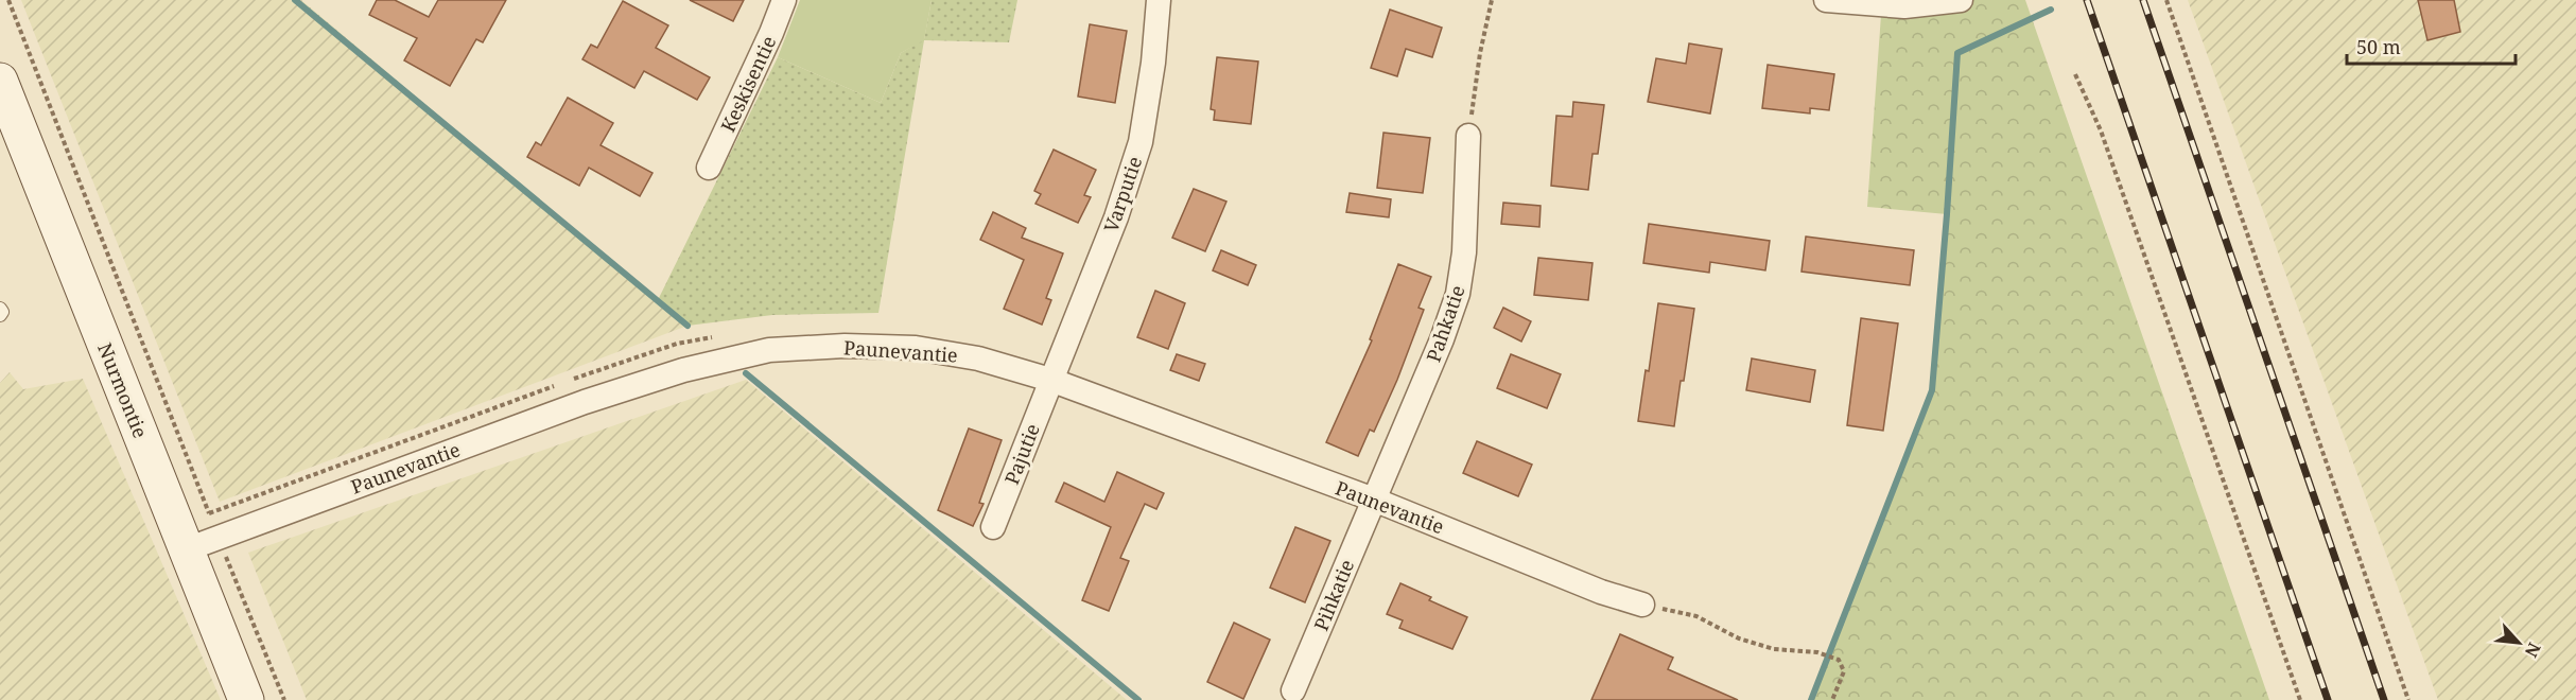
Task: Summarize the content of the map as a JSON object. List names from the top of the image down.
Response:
{
  "streets": {
    "main road": ["Nurmontie"],
    "street": [
      "Keskisentie",
      "Varputie",
      "Pahkatie",
      "Paunevantie",
      "Pajutie",
      "Pihkatie"
    ]
  },
  "crossings": [
    ["Varputie", "Paunevantie"],
    ["Varputie", "Pajutie"],
    ["Pahkatie", "Paunevantie"],
    ["Pahkatie", "Pihkatie"],
    ["Paunevantie", "Nurmontie"],
    ["Paunevantie", "Pajutie"],
    ["Paunevantie", "Pihkatie"]
  ],
  "scale_bar": "50 m",
  "north": "bottom right"
}
